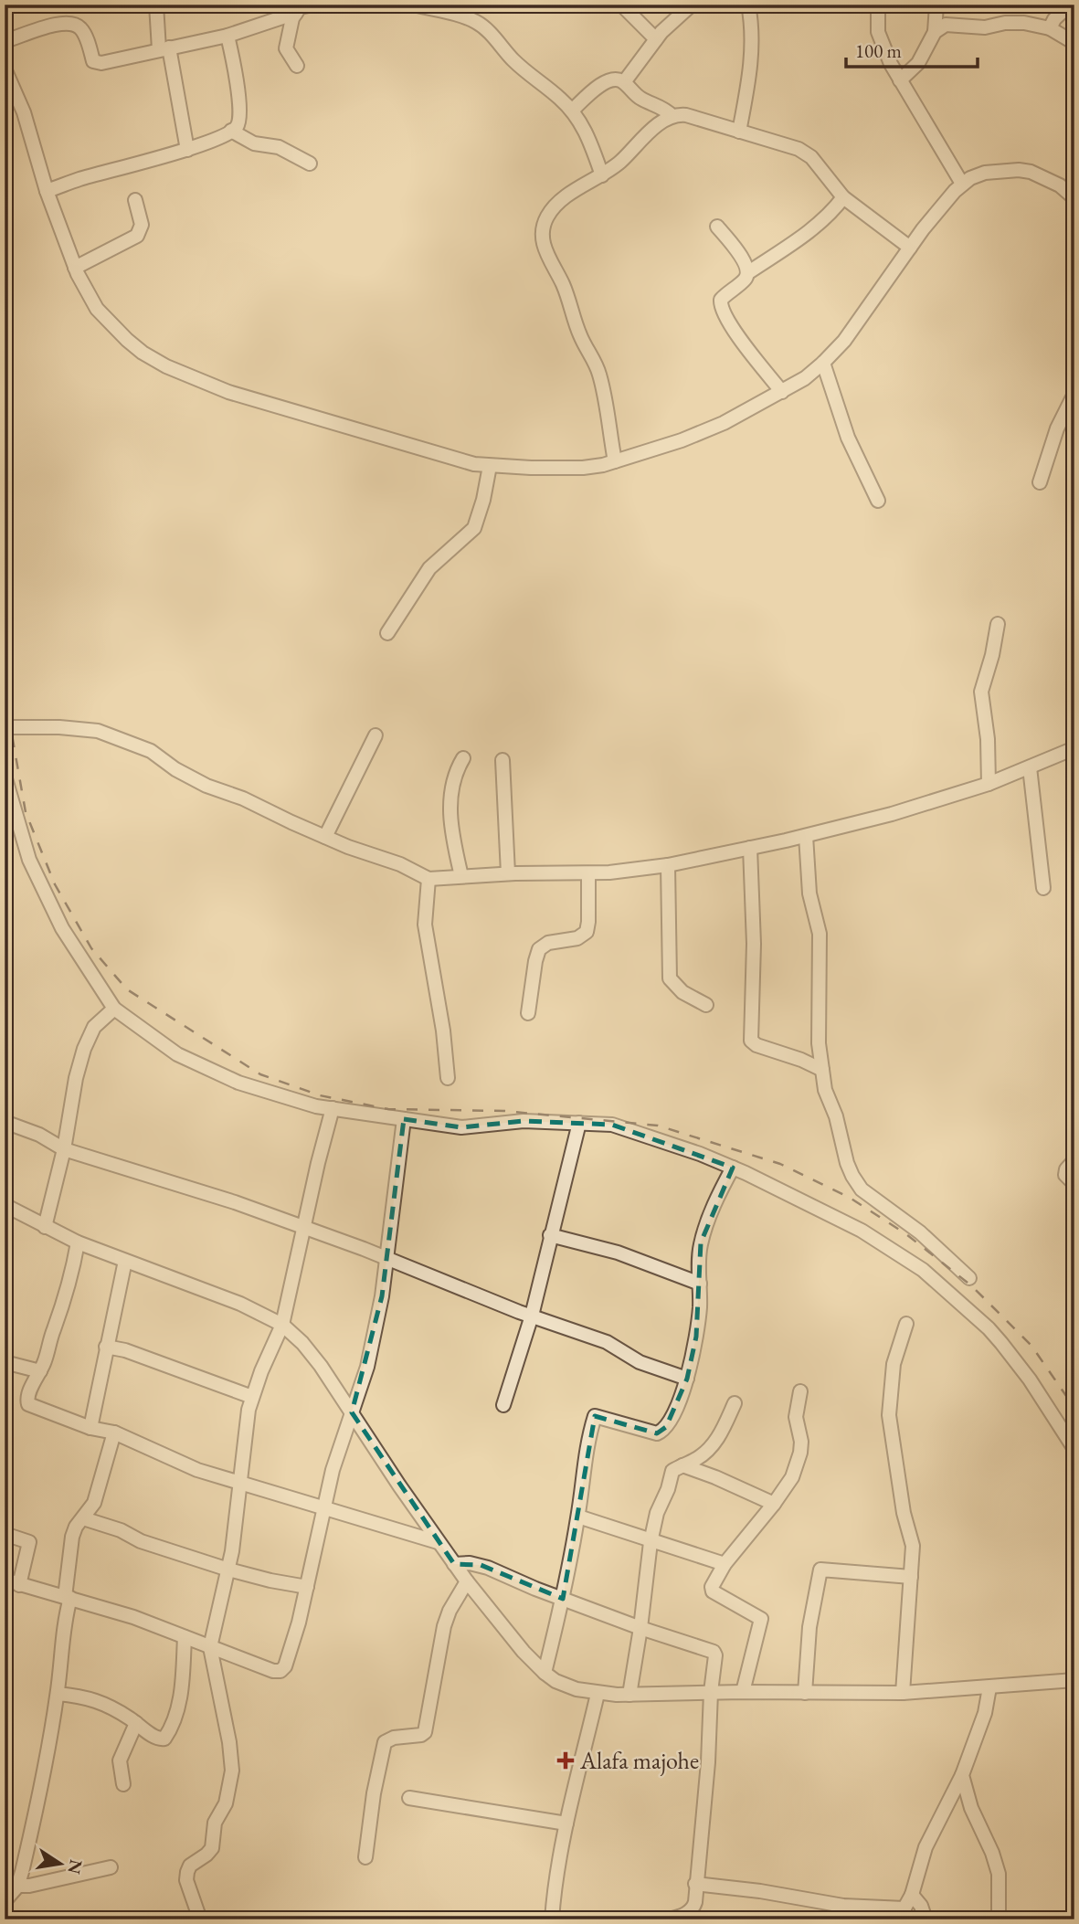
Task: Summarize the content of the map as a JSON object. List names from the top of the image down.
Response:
{
  "places": {
    "health": ["Alafa majohe"]
  },
  "scale_bar": "100 m",
  "north": "right"
}
